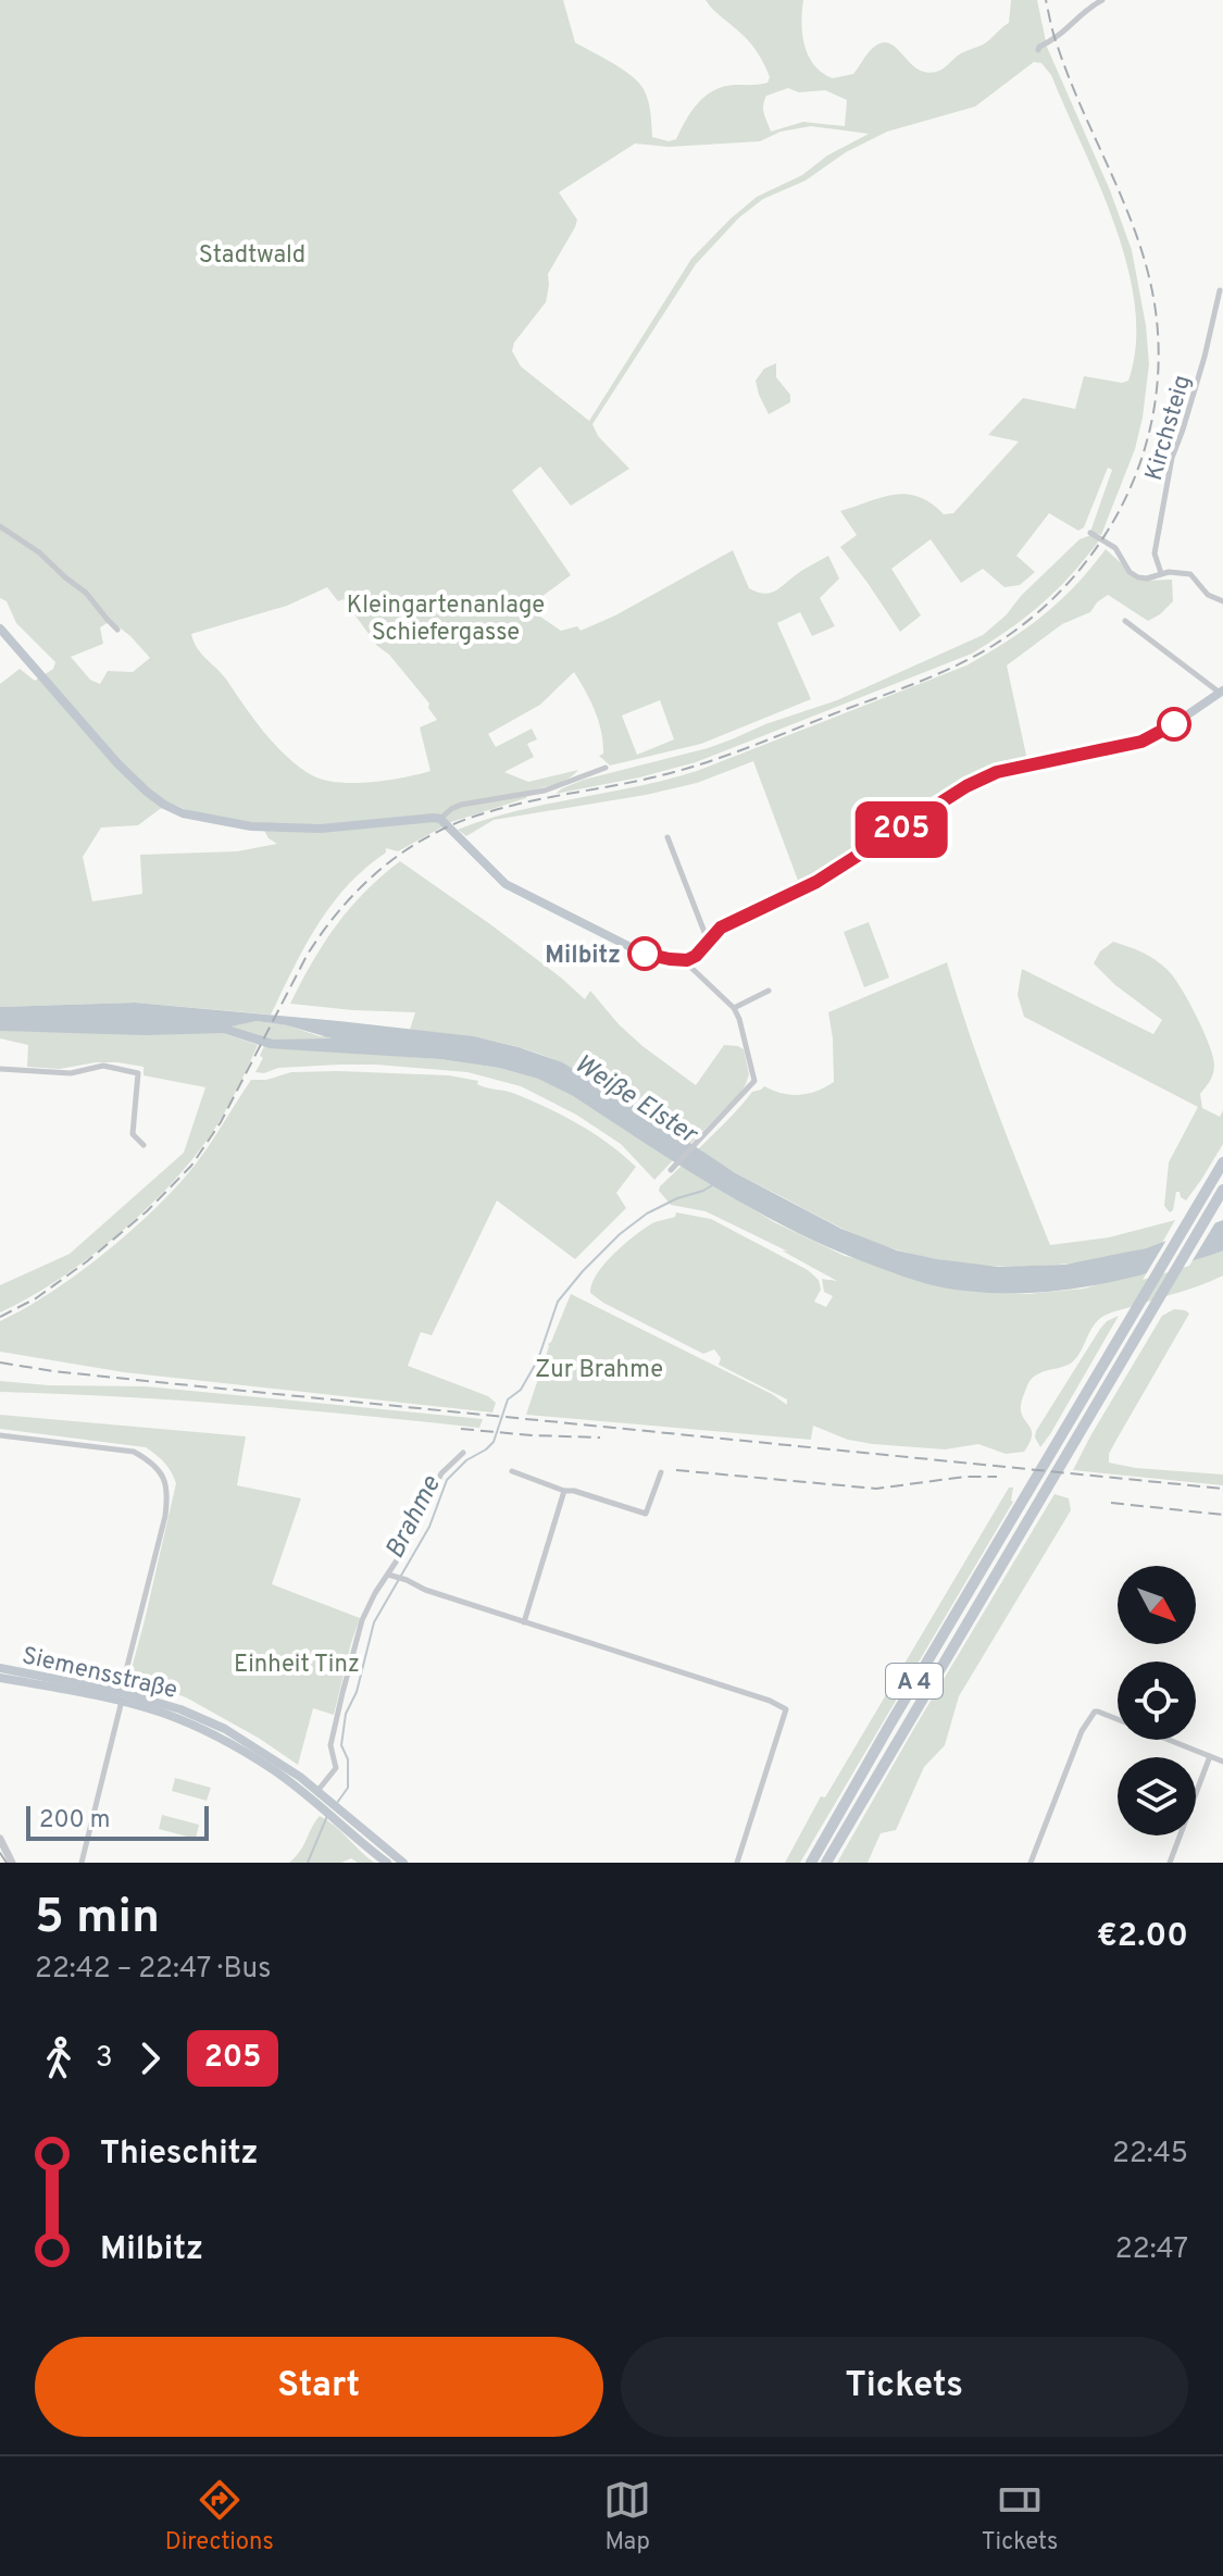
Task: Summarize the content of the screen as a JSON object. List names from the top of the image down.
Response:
{
  "streets": {
    "highway": ["A 4"],
    "main road": ["Siemensstraße"],
    "street": ["Kirchsteig"]
  },
  "water": ["Weiße Elster", "Brahme"],
  "parks": [
    "Stadtwald",
    "Kleingartenanlage Schiefergasse",
    "Zur Brahme",
    "Einheit Tinz"
  ],
  "places": ["Milbitz"],
  "lines": ["bus line 205"],
  "scale_bar": "200 m",
  "north": "bottom right",
  "page": {
    "on_map": "205",
    "scale": "200 m",
    "heading": ["5 min", "22:42 – 22:47 · Bus", "€2.00"],
    "legs": ["3", "205"],
    "list": [
      {
        "name": "Thieschitz",
        "value": "22:45"
      },
      {
        "name": "Milbitz",
        "value": "22:47"
      }
    ],
    "buttons": ["Start", "Tickets"],
    "tabs": ["Directions", "Map", "Tickets"]
  }
}
